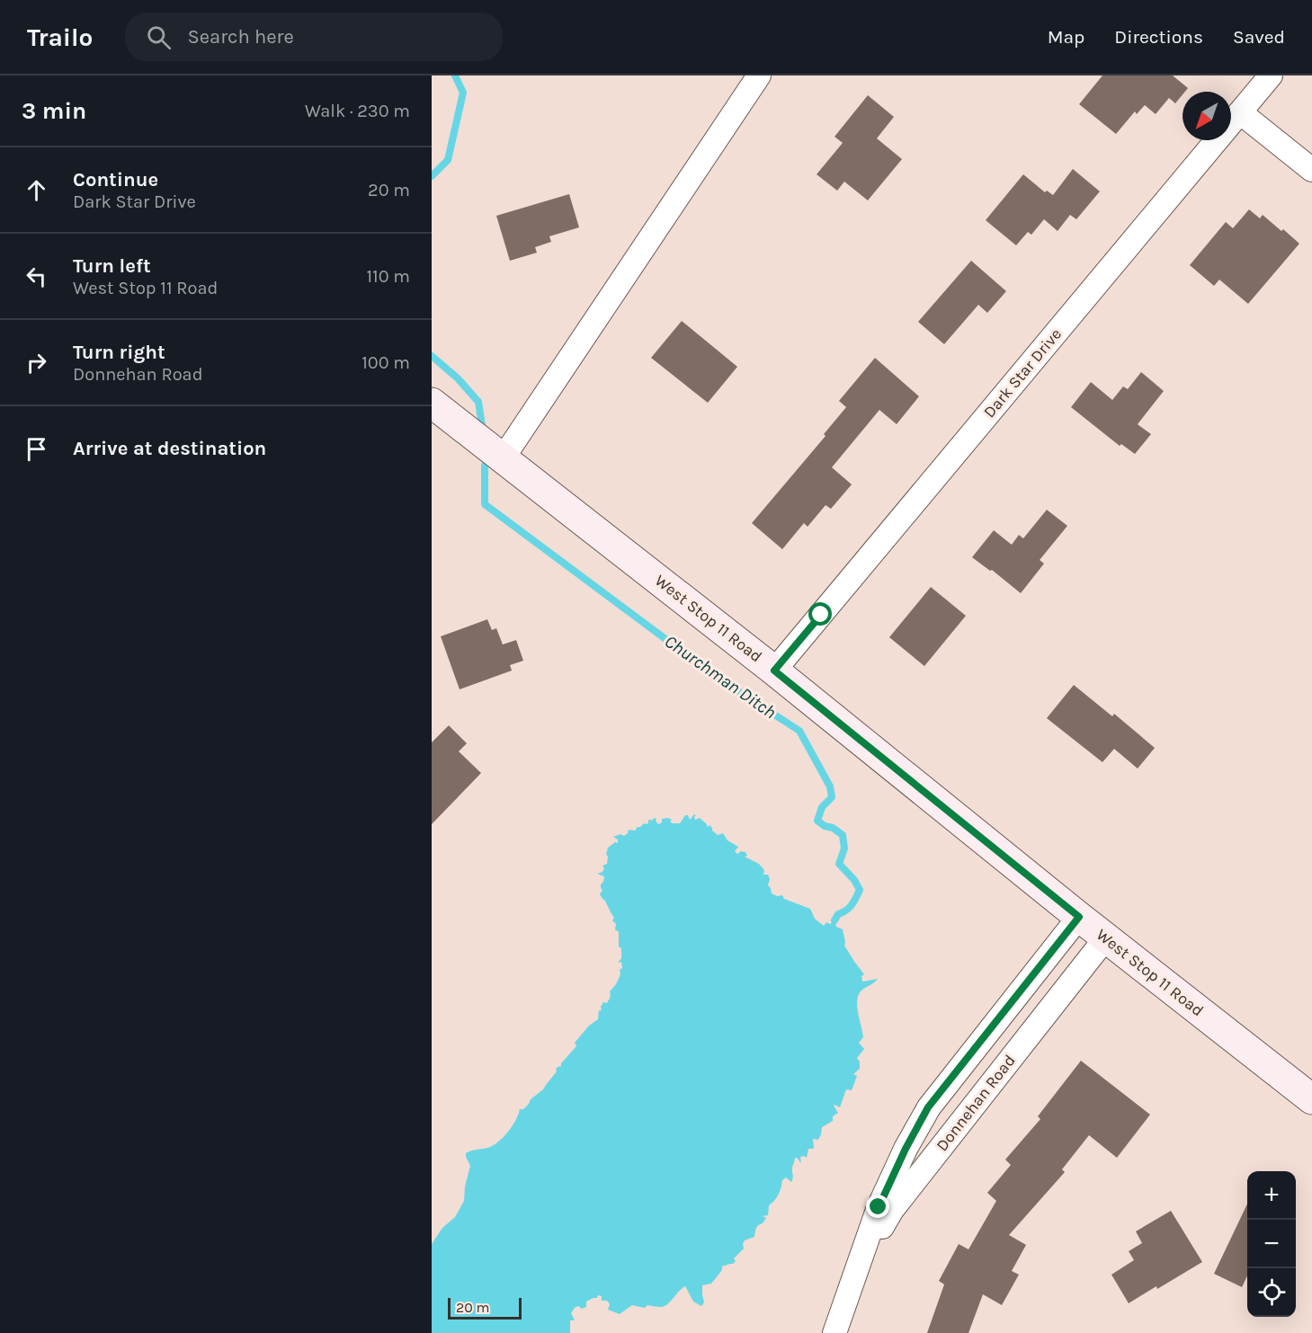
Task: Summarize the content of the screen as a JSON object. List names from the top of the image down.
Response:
{
  "streets": {
    "main road": ["West Stop 11 Road"],
    "street": ["Dark Star Drive", "Donnehan Road"]
  },
  "crossings": [
    ["Dark Star Drive", "West Stop 11 Road"],
    ["West Stop 11 Road", "Donnehan Road"]
  ],
  "water": ["Churchman Ditch"],
  "scale_bar": "20 m",
  "north": "bottom left",
  "page": {
    "header": "Trailo",
    "search": "Search here",
    "nav": ["Map", "Directions", "Saved"],
    "heading": ["3 min", "Walk · 230 m"],
    "list": [
      ["Continue", "Dark Star Drive", "20 m"],
      ["Turn left", "West Stop 11 Road", "110 m"],
      ["Turn right", "Donnehan Road", "100 m"],
      "Arrive at destination"
    ],
    "map_buttons": ["+", "−"],
    "scale": "20 m"
  }
}
